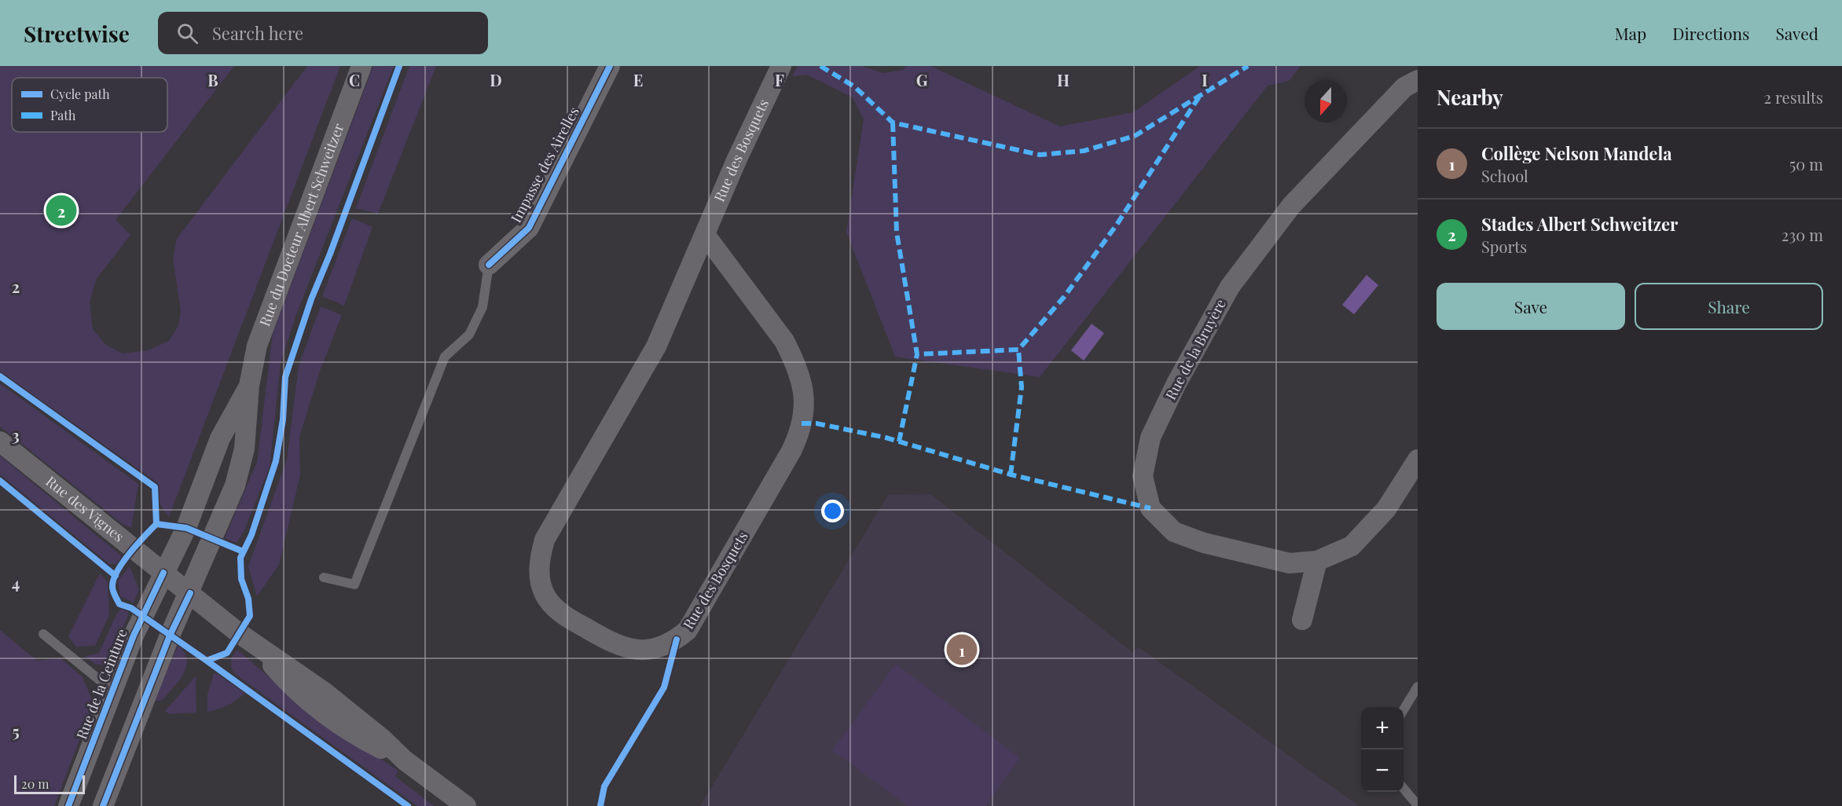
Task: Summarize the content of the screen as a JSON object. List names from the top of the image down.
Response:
{
  "streets": {
    "street": [
      "Rue des Bosquets",
      "Impasse des Airelles",
      "Rue du Docteur Albert Schweitzer",
      "Rue de la Bruyère",
      "Rue des Vignes",
      "Rue de la Ceinture"
    ]
  },
  "crossings": [
    ["Rue du Docteur Albert Schweitzer", "Rue des Vignes"],
    ["Rue du Docteur Albert Schweitzer", "Rue de la Ceinture"],
    ["Rue des Vignes", "Rue de la Ceinture"]
  ],
  "legend": ["Cycle path", "Path"],
  "scale_bar": "20 m",
  "north": "bottom",
  "page": {
    "header": "Streetwise",
    "search": "Search here",
    "nav": ["Map", "Directions", "Saved"],
    "heading": ["Nearby", "2 results"],
    "list": [
      {
        "mark": "1",
        "name": "Collège Nelson Mandela",
        "note": "School",
        "value": "50 m"
      },
      {
        "mark": "2",
        "name": "Stades Albert Schweitzer",
        "note": "Sports",
        "value": "230 m"
      }
    ],
    "pins": ["2", "1"],
    "buttons": ["Save", "Share"],
    "map_buttons": ["+", "−"],
    "scale": "20 m"
  },
  "grid": {
    "columns": [
      "B",
      "C",
      "D",
      "E",
      "F",
      "G",
      "H",
      "I"
    ],
    "rows": [
      "2",
      "3",
      "4",
      "5"
    ]
  }
}
